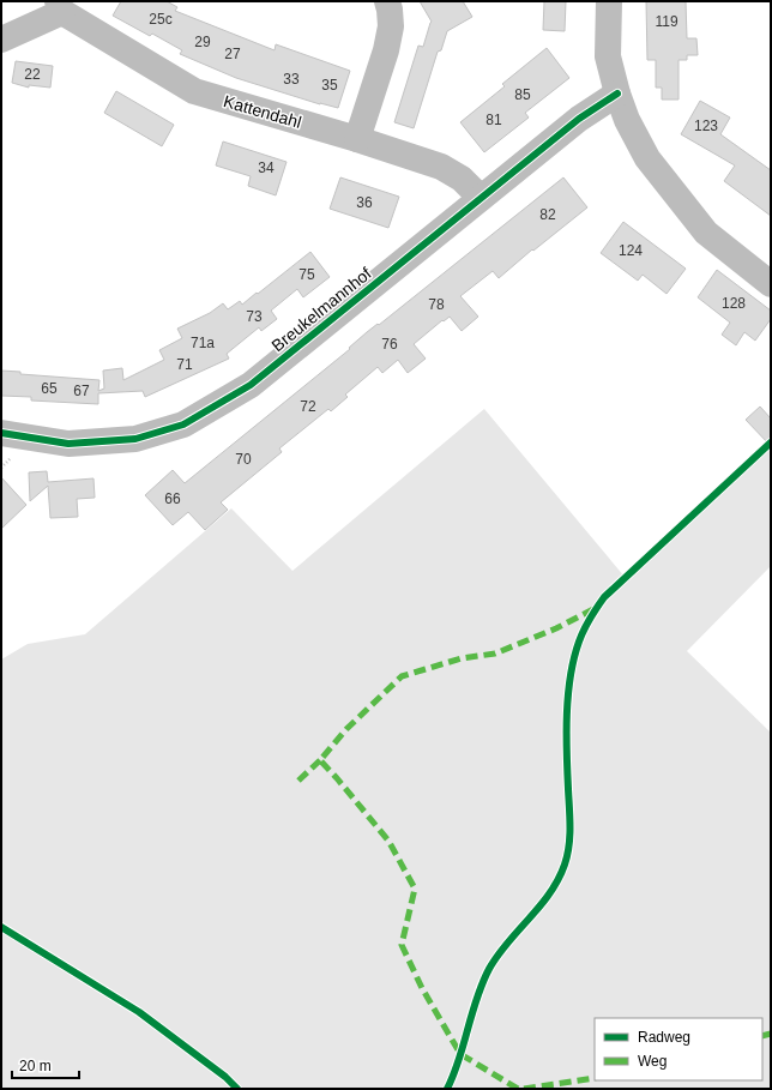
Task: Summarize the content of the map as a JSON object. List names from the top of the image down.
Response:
{
  "streets": {
    "street": ["Kattendahl", "Breukelmannhof"]
  },
  "crossings": [
    ["Kattendahl", "Breukelmannhof"]
  ],
  "house_numbers": [
    "25c",
    "119",
    "29",
    "27",
    "22",
    "33",
    "35",
    "85",
    "81",
    "123",
    "34",
    "36",
    "82",
    "124",
    "75",
    "128",
    "78",
    "73",
    "71a",
    "76",
    "71",
    "65",
    "67",
    "72",
    "70",
    "66"
  ],
  "legend": ["Radweg", "Weg"],
  "scale_bar": "20 m"
}
